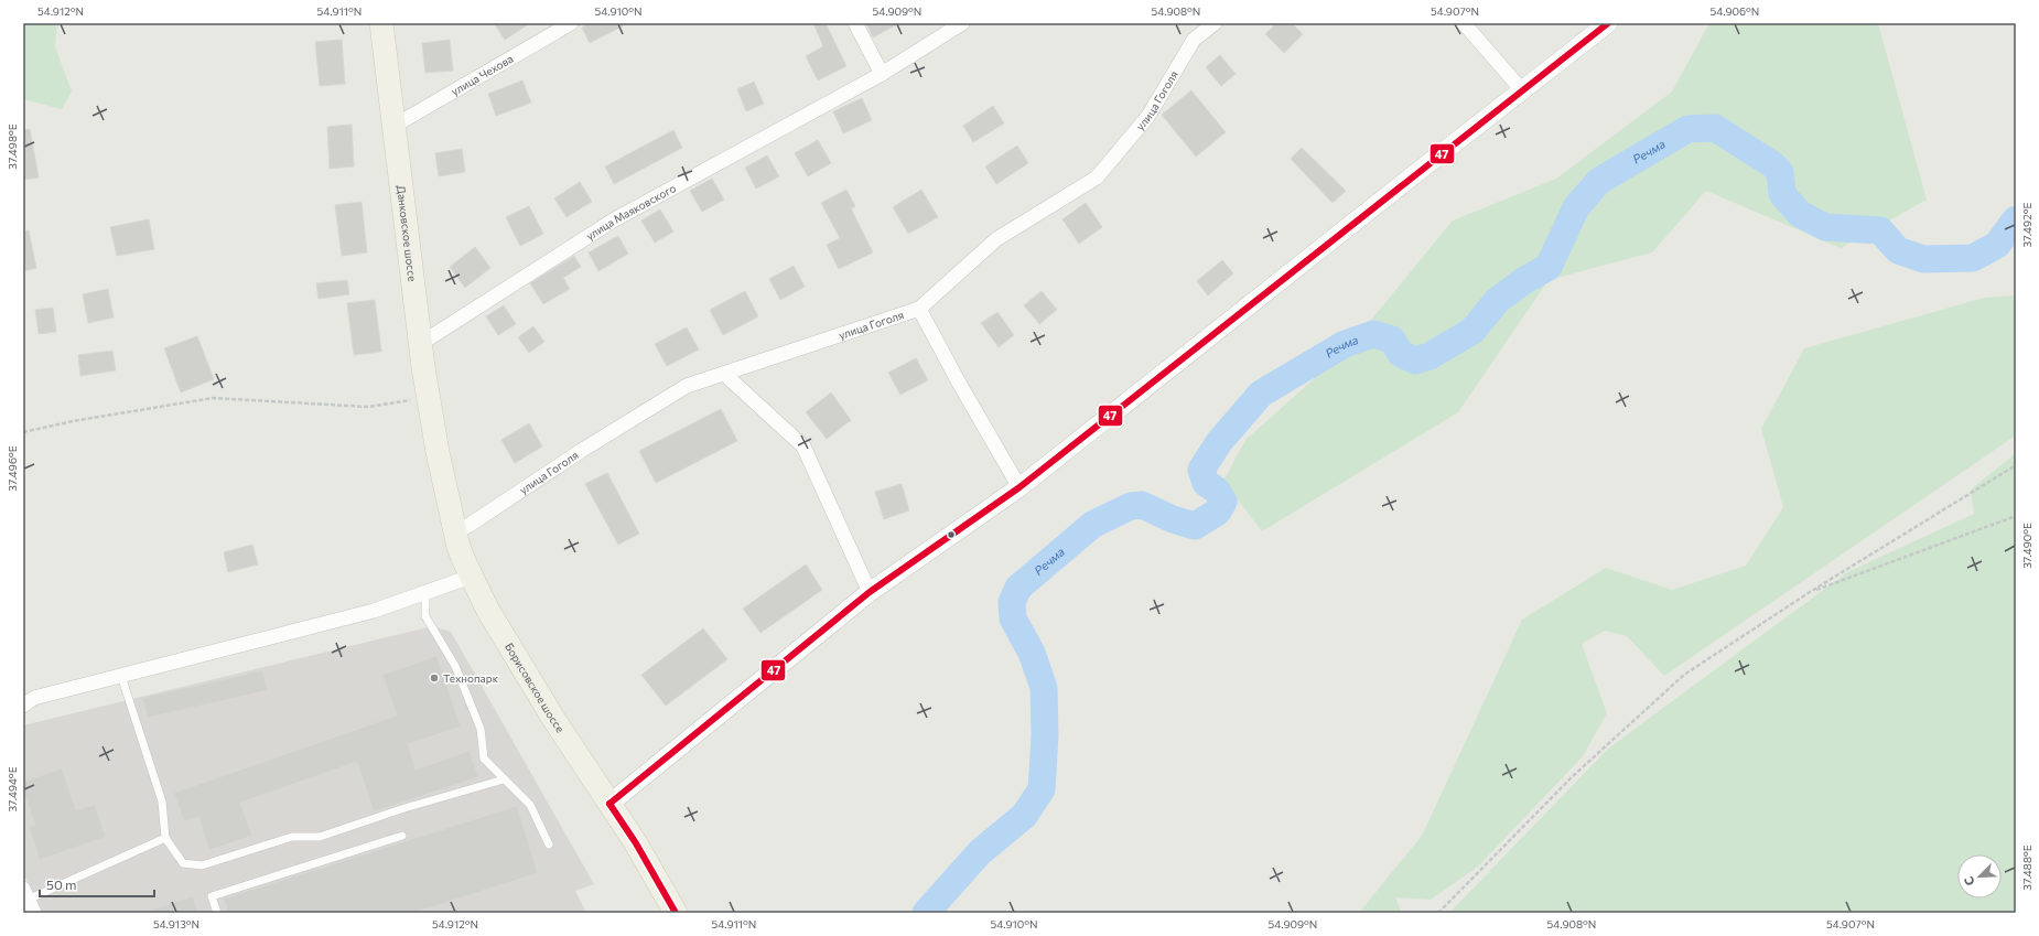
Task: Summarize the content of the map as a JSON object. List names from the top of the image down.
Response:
{
  "streets": {
    "main road": ["Данковское шоссе", "Борисовское шоссе"],
    "street": ["улица Чехова", "улица Гоголя", "улица Маяковского"]
  },
  "crossings": [
    ["улица Чехова", "Данковское шоссе"],
    ["улица Гоголя", "Борисовское шоссе"],
    ["улица Маяковского", "Данковское шоссе"],
    ["Данковское шоссе", "Борисовское шоссе"]
  ],
  "water": ["Речма"],
  "places": ["Технопарк"],
  "lines": ["transit line 47"],
  "scale_bar": "50 m",
  "north": "bottom left",
  "coordinates": [
    "54.912°N",
    "54.911°N",
    "54.910°N",
    "54.909°N",
    "54.908°N",
    "54.907°N",
    "54.906°N",
    "37.498°E",
    "37.492°E",
    "37.496°E",
    "37.490°E",
    "37.494°E",
    "37.488°E",
    "54.913°N"
  ]
}
